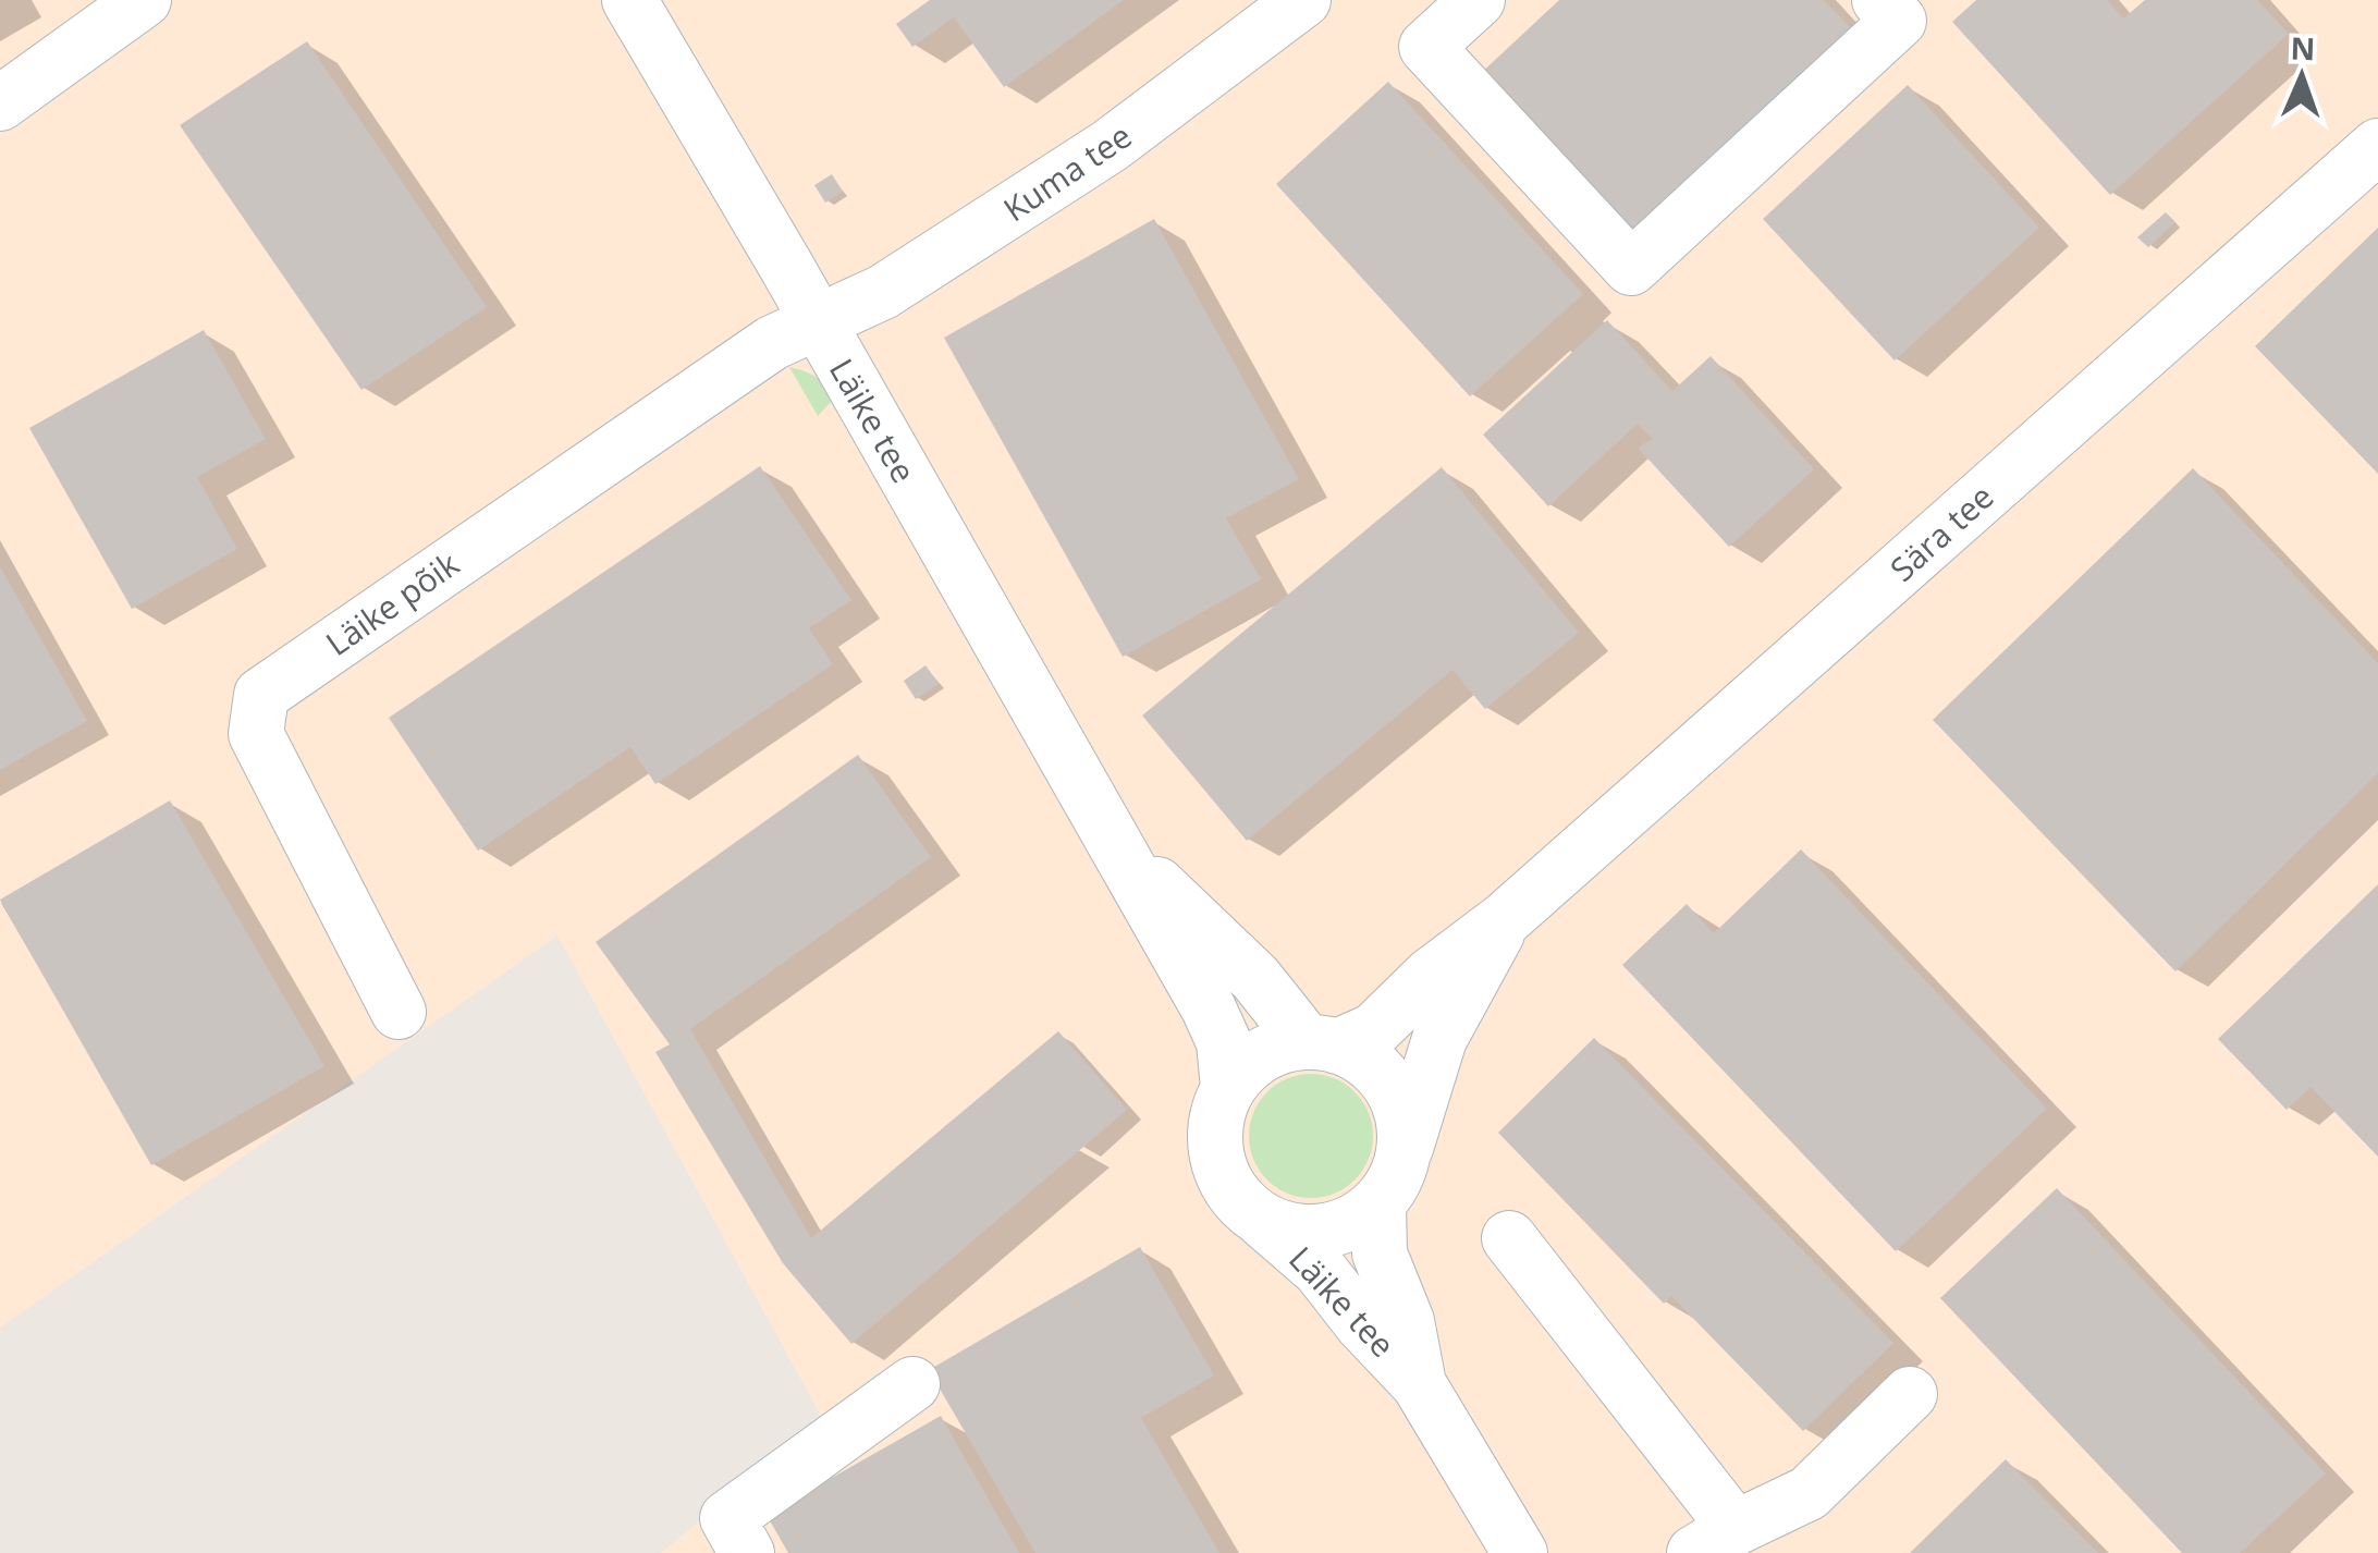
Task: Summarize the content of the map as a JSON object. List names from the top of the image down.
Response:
{
  "streets": {
    "street": [
      "Kuma tee",
      "Läike tee",
      "Sära tee",
      "Läike põik"
    ]
  },
  "crossings": [
    ["Kuma tee", "Läike tee"],
    ["Kuma tee", "Läike põik"],
    ["Läike tee", "Sära tee"],
    ["Läike tee", "Läike põik"]
  ],
  "north": "top"
}
